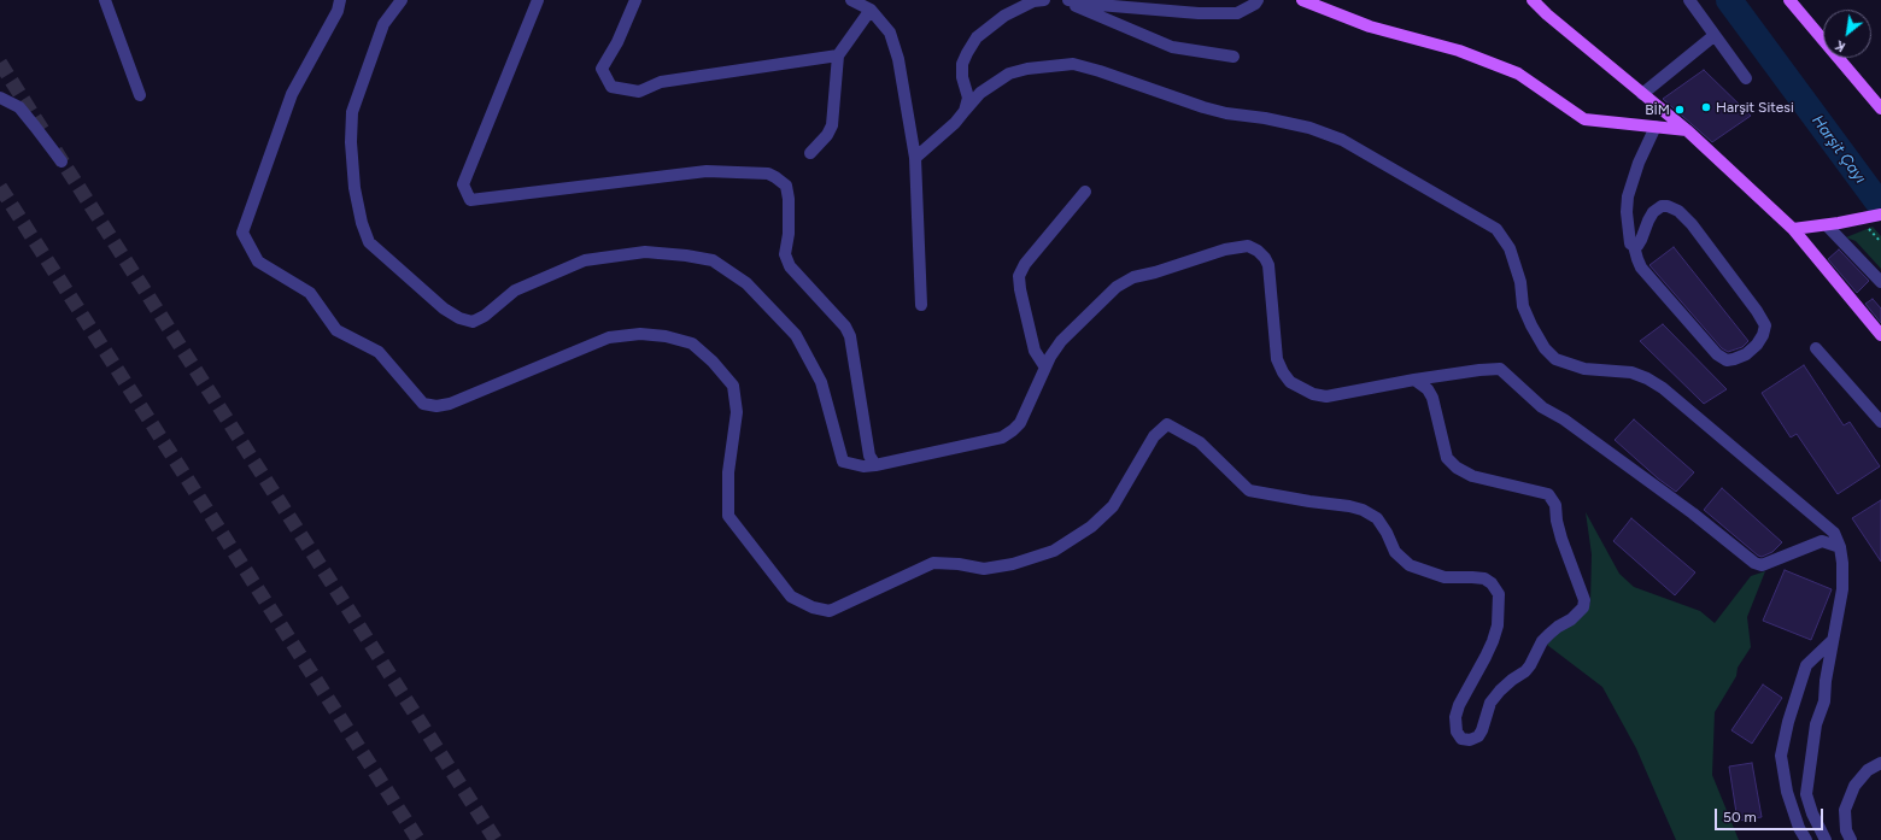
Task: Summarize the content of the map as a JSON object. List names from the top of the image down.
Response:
{
  "water": ["Harşit Çayı"],
  "places": ["Harşit Sitesi", "BİM"],
  "scale_bar": "50 m",
  "north": "bottom left"
}
